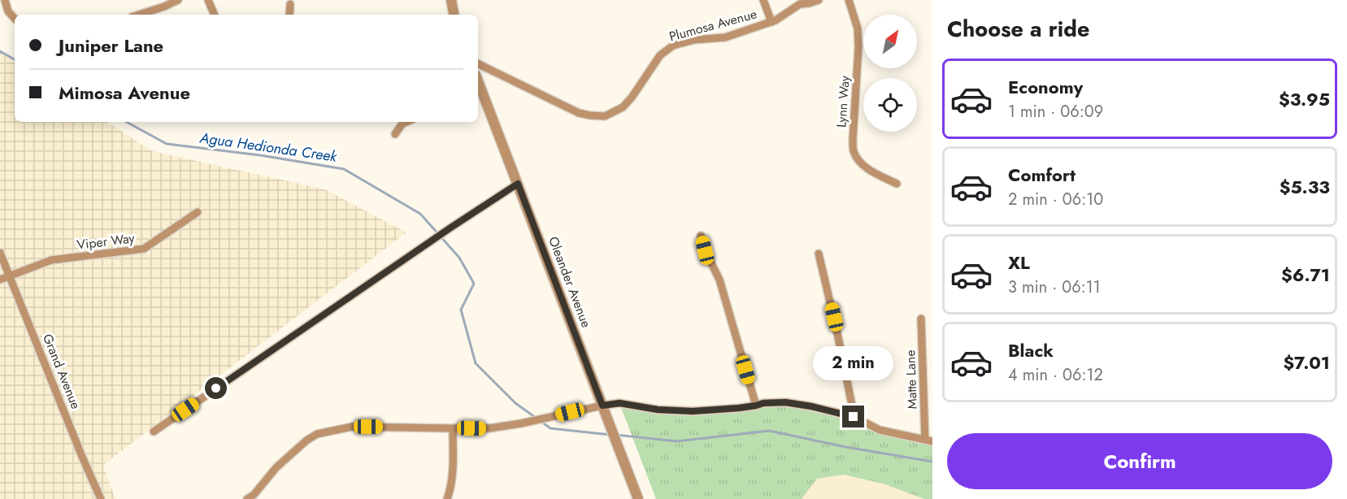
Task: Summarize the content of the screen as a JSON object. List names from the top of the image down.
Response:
{
  "streets": {
    "street": [
      "Plumosa Avenue",
      "Lynn Way",
      "Viper Way",
      "Oleander Avenue",
      "Grand Avenue",
      "Matte Lane"
    ]
  },
  "crossings": [
    ["Viper Way", "Grand Avenue"]
  ],
  "water": ["Agua Hedionda Creek"],
  "north": "top right",
  "page": {
    "heading": "Choose a ride",
    "banner": ["Juniper Lane", "Mimosa Avenue"],
    "list": [
      {
        "name": "Economy",
        "note": "1 min · 06:09",
        "value": "$3.95"
      },
      {
        "name": "Comfort",
        "note": "2 min · 06:10",
        "value": "$5.33"
      },
      {
        "name": "XL",
        "note": "3 min · 06:11",
        "value": "$6.71"
      },
      {
        "name": "Black",
        "note": "4 min · 06:12",
        "value": "$7.01"
      }
    ],
    "bubble": "2 min",
    "buttons": "Confirm"
  }
}
